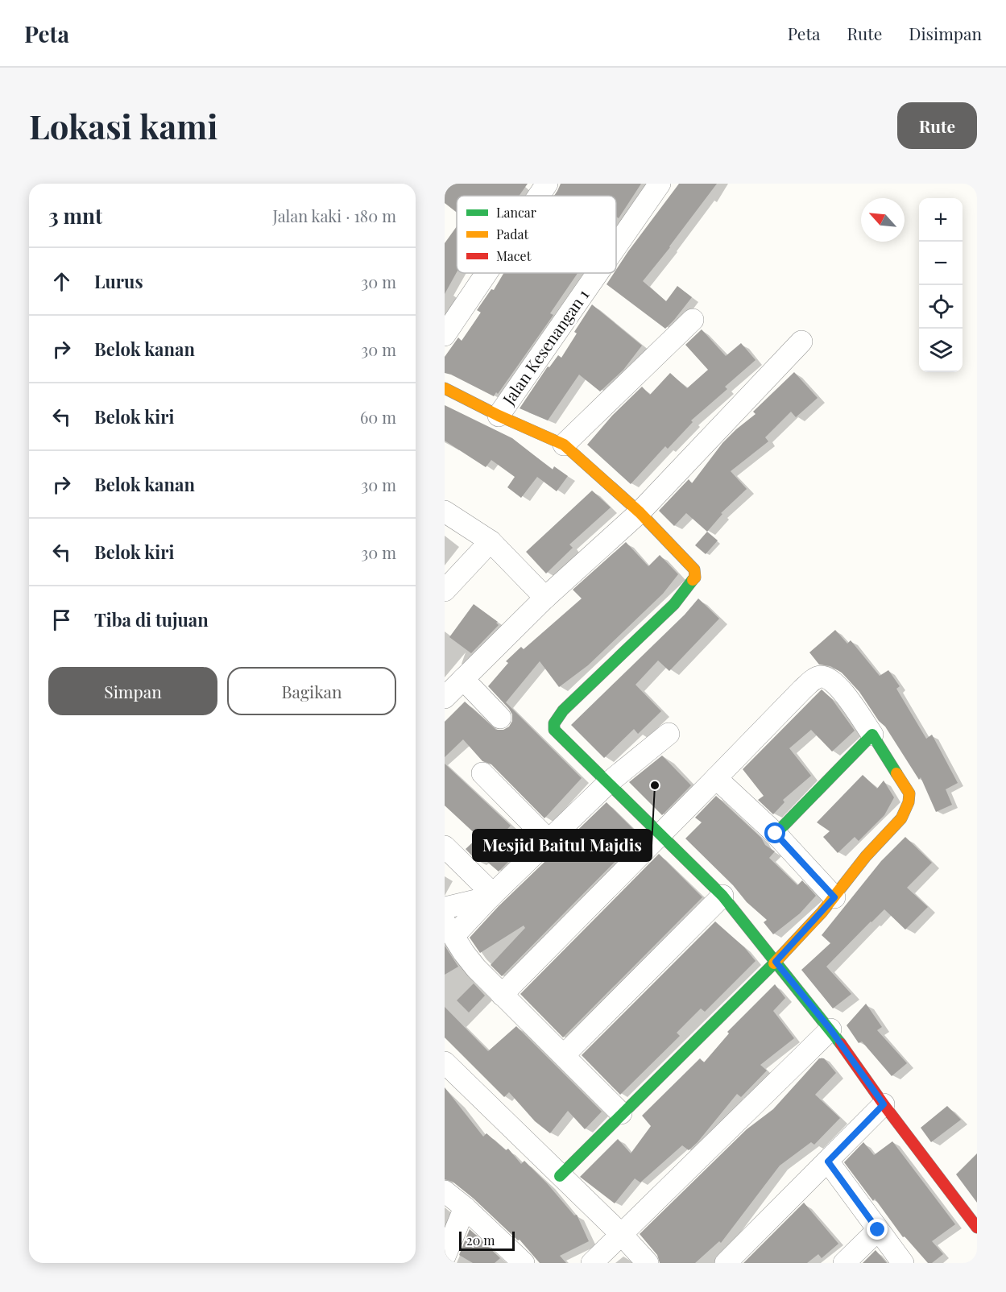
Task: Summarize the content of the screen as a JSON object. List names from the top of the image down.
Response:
{
  "streets": {
    "street": ["Jalan Kesenangan 1"]
  },
  "places": ["Mesjid Baitul Majdis"],
  "legend": ["Lancar", "Padat", "Macet"],
  "scale_bar": "20 m",
  "north": "top left",
  "page": {
    "header": "Peta",
    "nav": ["Peta", "Rute", "Disimpan"],
    "buttons": [
      "Rute",
      ["Simpan", "Bagikan"]
    ],
    "title": "Lokasi kami",
    "heading": ["3 mnt", "Jalan kaki · 180 m"],
    "map_buttons": ["+", "−"],
    "list": [
      ["Lurus", "30 m"],
      ["Belok kanan", "30 m"],
      ["Belok kiri", "60 m"],
      ["Belok kanan", "30 m"],
      ["Belok kiri", "30 m"],
      "Tiba di tujuan"
    ],
    "scale": "20 m"
  }
}
